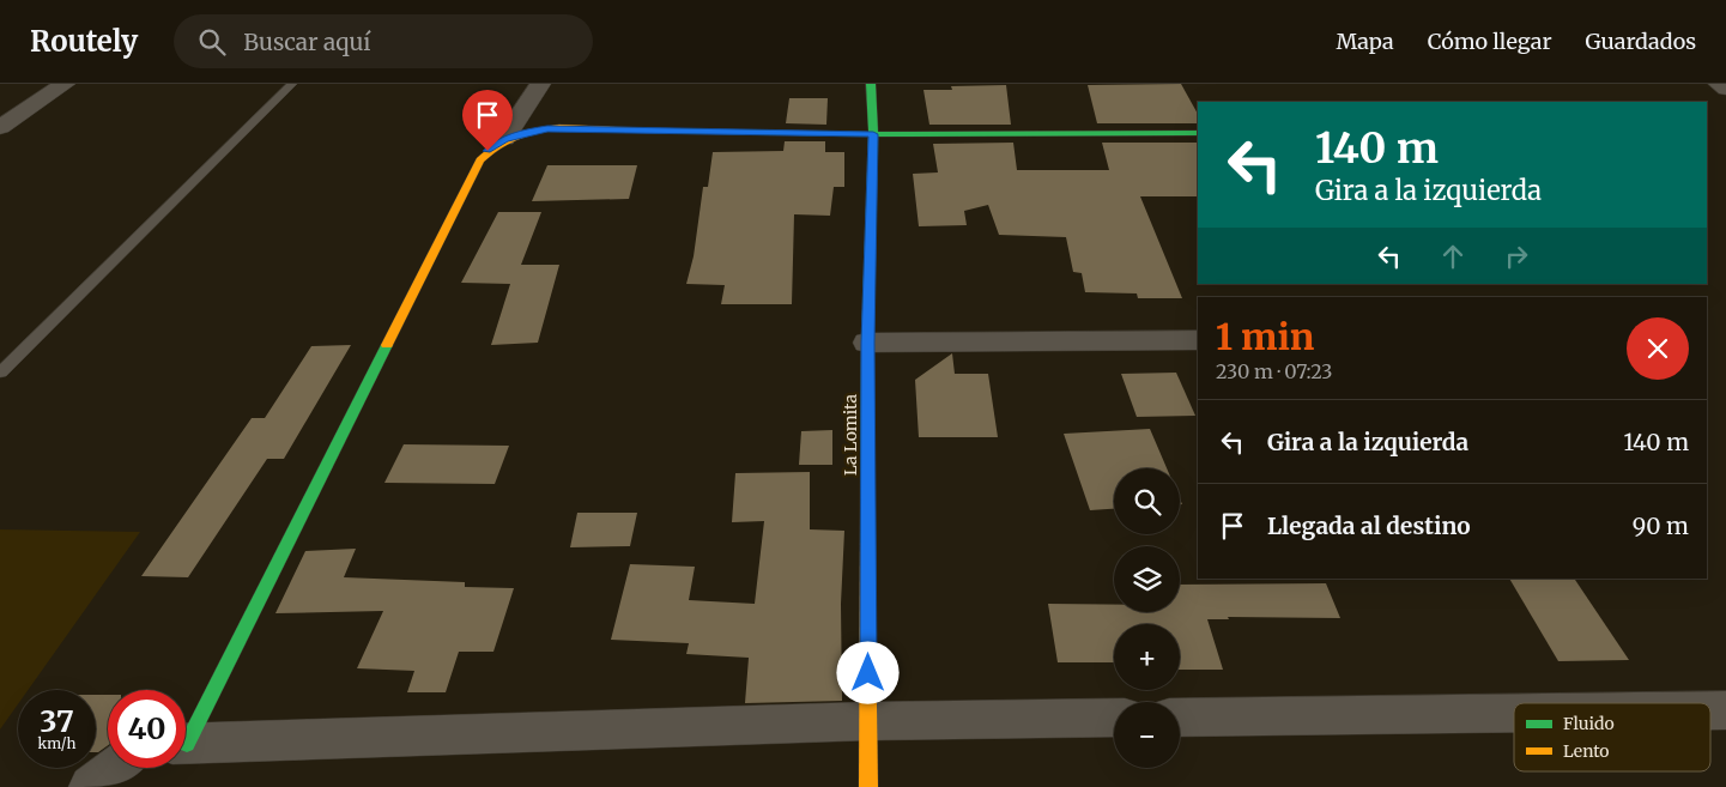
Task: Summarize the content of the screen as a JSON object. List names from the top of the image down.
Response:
{
  "streets": {
    "street": ["La Lomita"]
  },
  "legend": ["Fluido", "Lento"],
  "page": {
    "header": "Routely",
    "search": "Buscar aquí",
    "nav": ["Mapa", "Cómo llegar", "Guardados"],
    "turn": ["140 m", "Gira a la izquierda"],
    "heading": ["1 min", "230 m · 07:23"],
    "list": [
      {
        "name": "Gira a la izquierda",
        "value": "140 m"
      },
      {
        "name": "Llegada al destino",
        "value": "90 m"
      }
    ],
    "map_buttons": ["+", "−"],
    "speed": "37 km/h",
    "limit": "40"
  }
}
